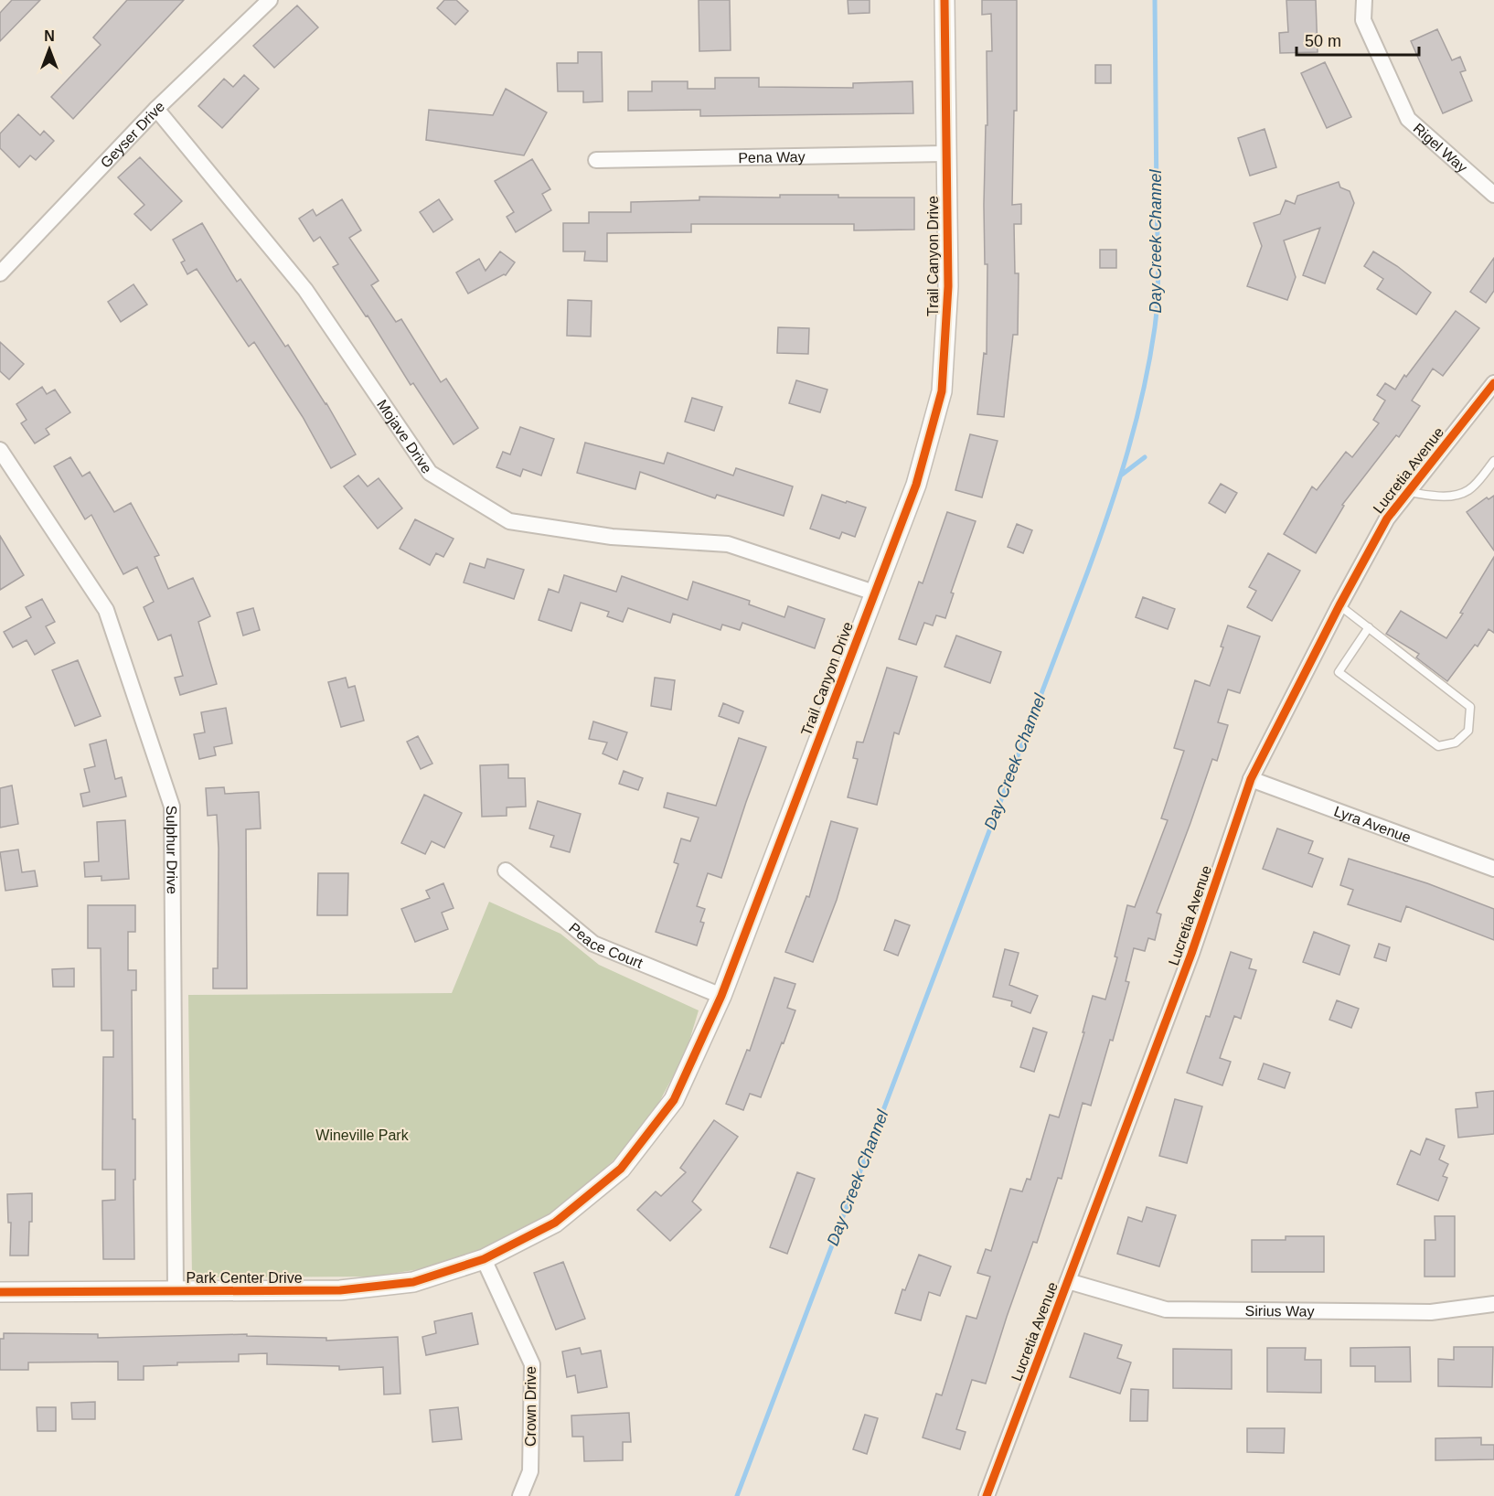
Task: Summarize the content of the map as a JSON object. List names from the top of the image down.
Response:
{
  "streets": {
    "street": [
      "Geyser Drive",
      "Rigel Way",
      "Pena Way",
      "Trail Canyon Drive",
      "Mojave Drive",
      "Lucretia Avenue",
      "Lyra Avenue",
      "Sulphur Drive",
      "Peace Court",
      "Park Center Drive",
      "Sirius Way",
      "Crown Drive"
    ]
  },
  "crossings": [
    ["Geyser Drive", "Mojave Drive"],
    ["Pena Way", "Trail Canyon Drive"],
    ["Trail Canyon Drive", "Mojave Drive"],
    ["Trail Canyon Drive", "Peace Court"],
    ["Trail Canyon Drive", "Park Center Drive"],
    ["Trail Canyon Drive", "Crown Drive"],
    ["Lucretia Avenue", "Lyra Avenue"],
    ["Lucretia Avenue", "Sirius Way"],
    ["Sulphur Drive", "Park Center Drive"],
    ["Park Center Drive", "Crown Drive"]
  ],
  "water": ["Day Creek Channel"],
  "parks": ["Wineville Park"],
  "scale_bar": "50 m",
  "north": "top"
}
